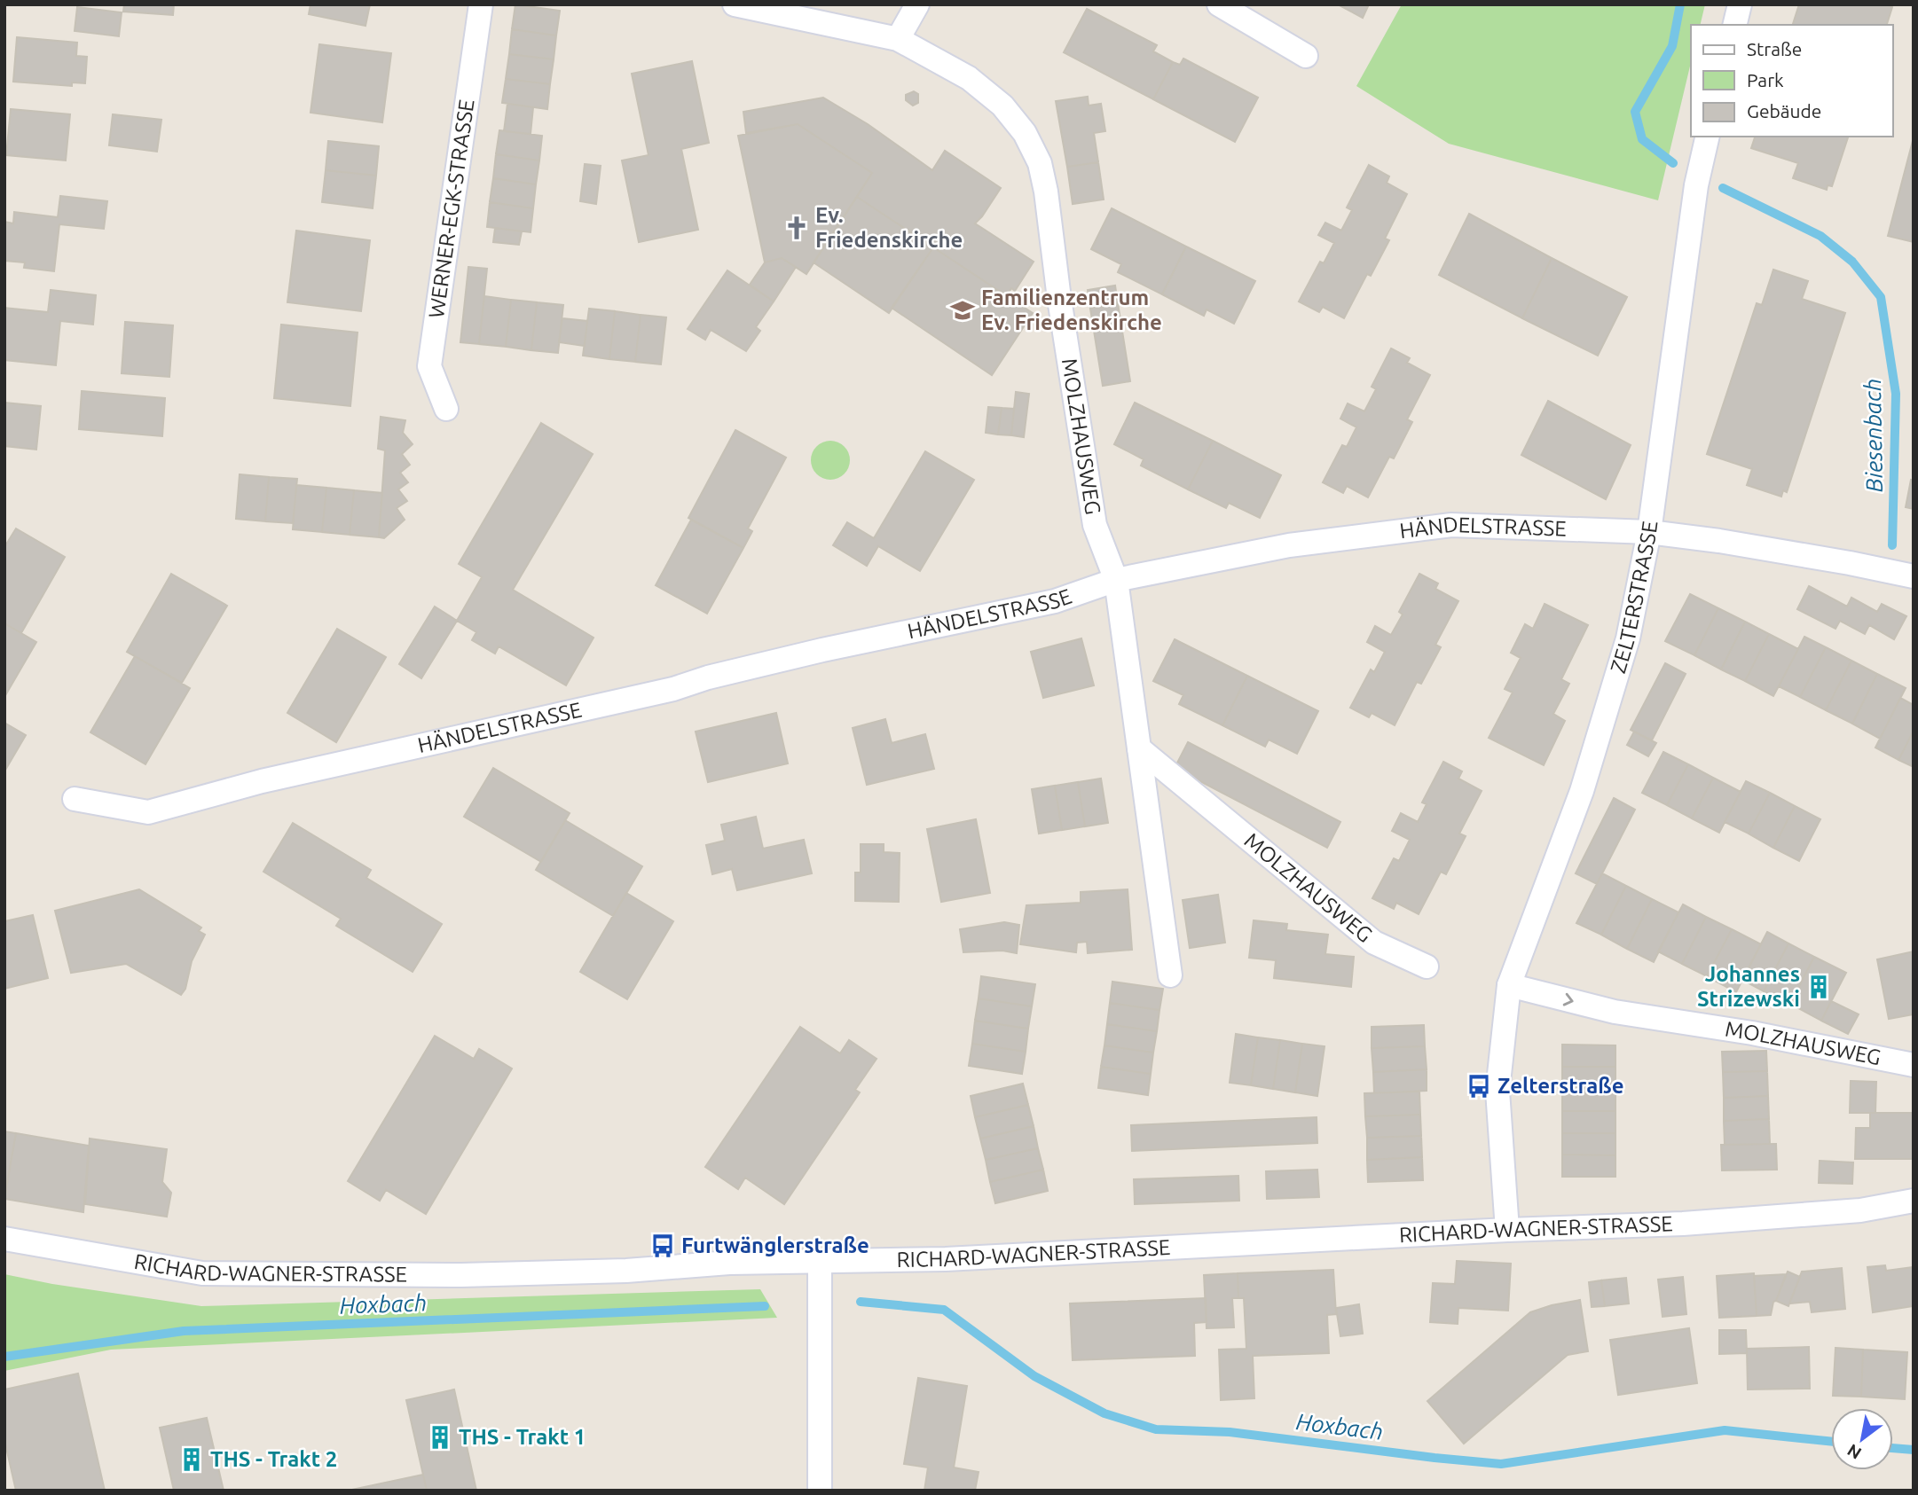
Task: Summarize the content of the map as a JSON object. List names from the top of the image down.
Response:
{
  "streets": {
    "street": [
      "WERNER-EGK-STRASSE",
      "MOLZHAUSWEG",
      "HÄNDELSTRASSE",
      "ZELTERSTRASSE",
      "RICHARD-WAGNER-STRASSE"
    ]
  },
  "crossings": [
    ["MOLZHAUSWEG", "HÄNDELSTRASSE"],
    ["MOLZHAUSWEG", "ZELTERSTRASSE"],
    ["HÄNDELSTRASSE", "ZELTERSTRASSE"],
    ["ZELTERSTRASSE", "RICHARD-WAGNER-STRASSE"]
  ],
  "water": ["Biesenbach", "Hoxbach"],
  "places": {
    "church": ["Ev. Friedenskirche"],
    "school or university": ["Familienzentrum Ev. Friedenskirche"],
    "building": ["Johannes Strizewski", "THS - Trakt 1", "THS - Trakt 2"],
    "bus stop": ["Zelterstraße", "Furtwänglerstraße"]
  },
  "legend": ["Straße", "Park", "Gebäude"],
  "north": "bottom left"
}
